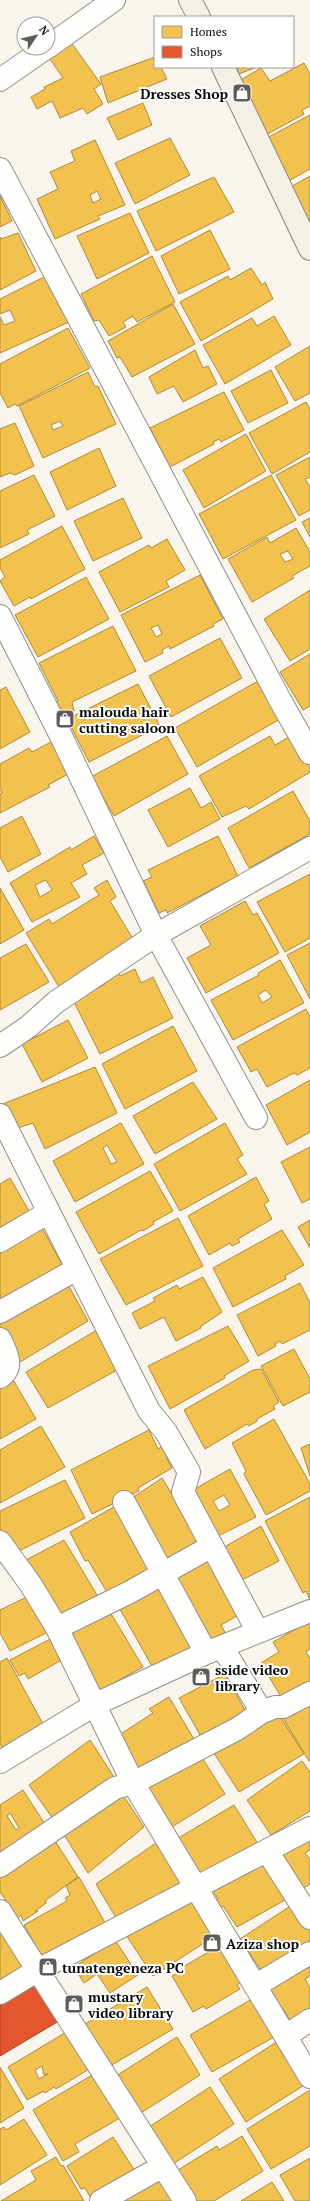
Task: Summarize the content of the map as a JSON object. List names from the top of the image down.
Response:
{
  "places": {
    "shop": [
      "Dresses Shop",
      "malouda hair cutting saloon",
      "sside video library",
      "Aziza shop",
      "tunatengeneza PC",
      "mustary video library"
    ]
  },
  "legend": ["Homes", "Shops"],
  "north": "top right"
}
